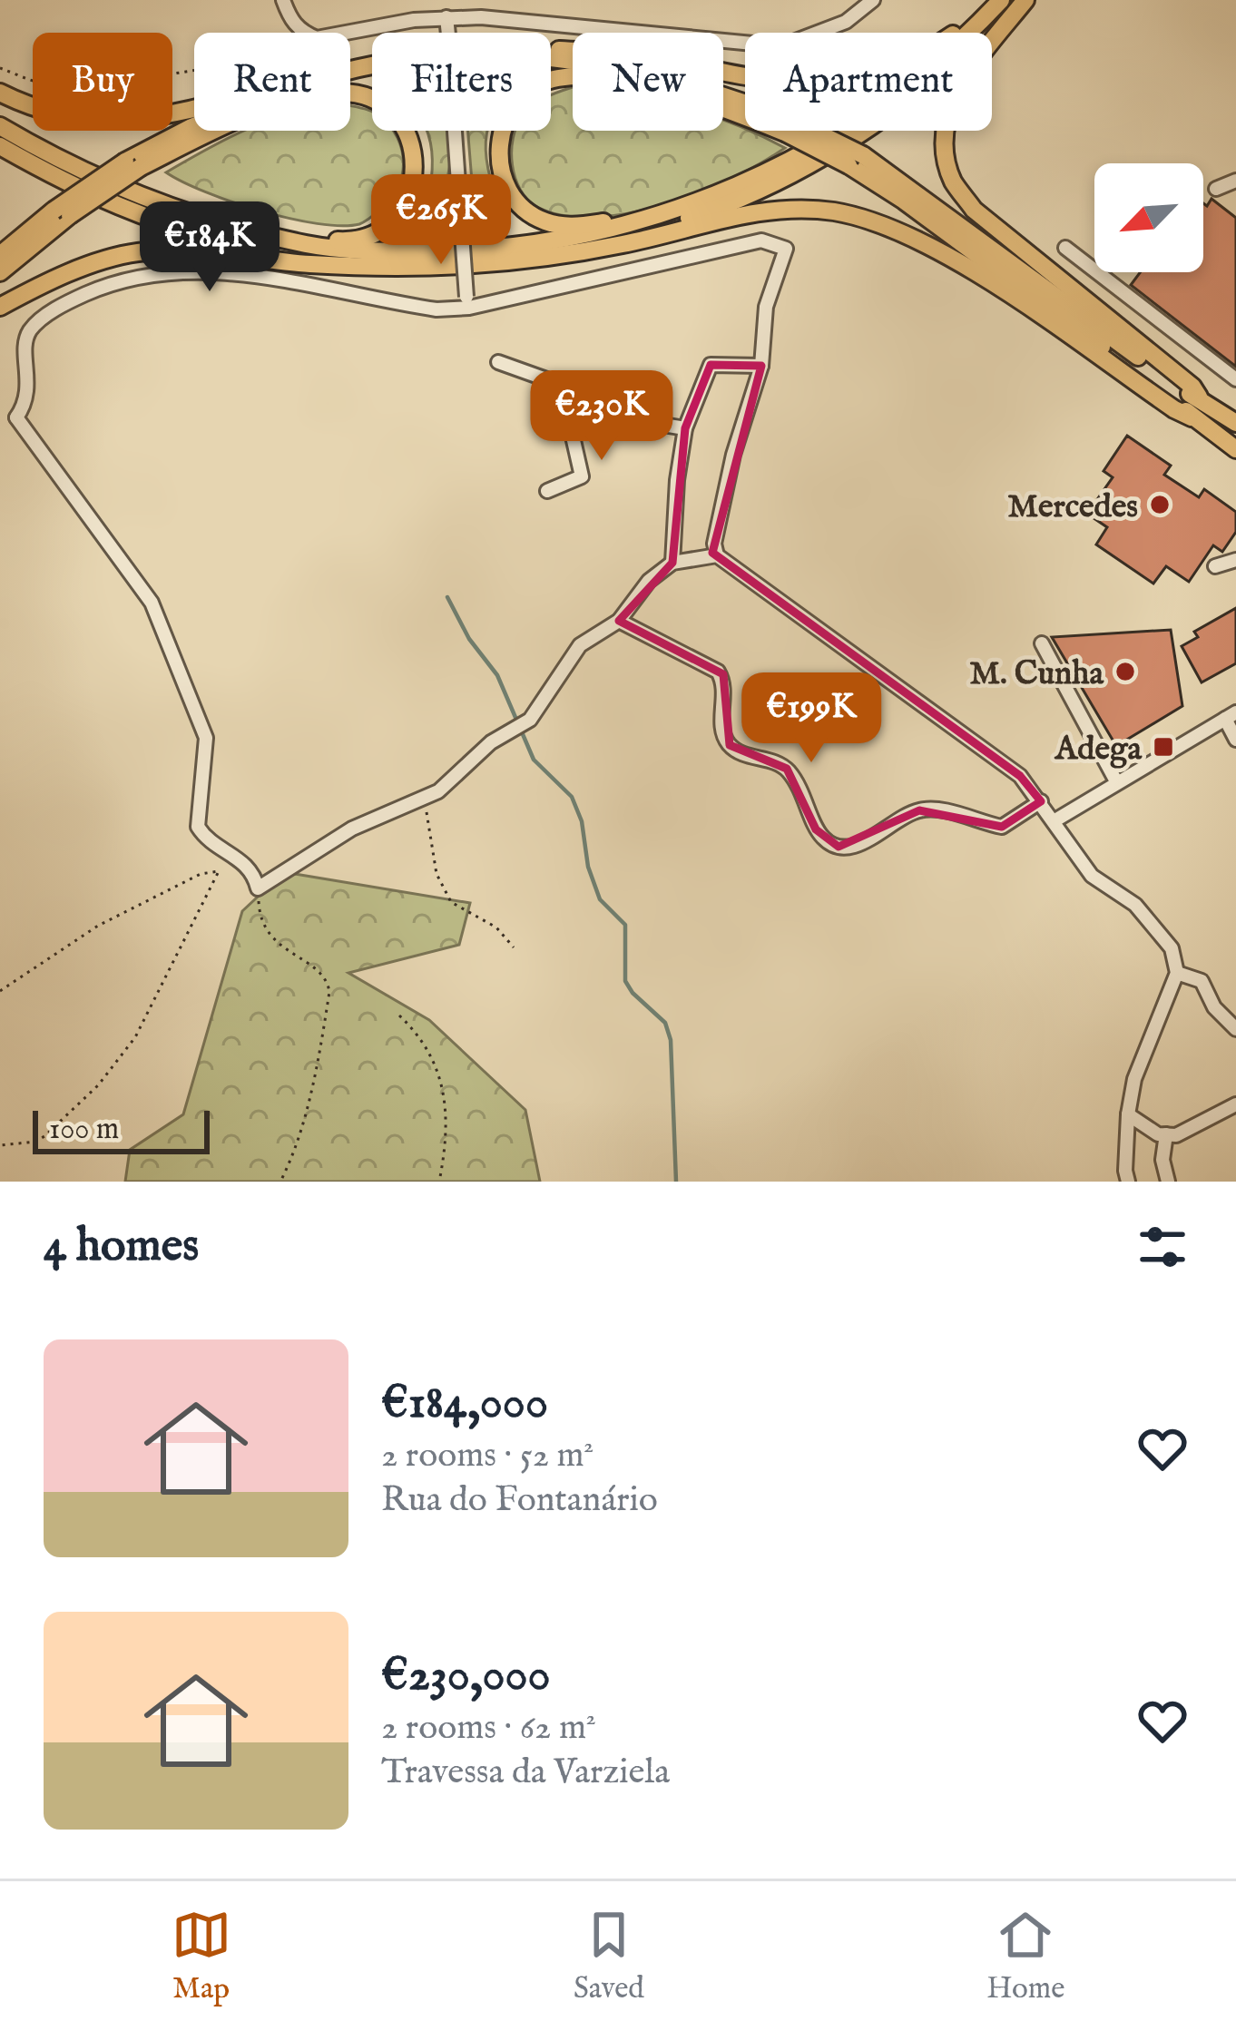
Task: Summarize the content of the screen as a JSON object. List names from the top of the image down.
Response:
{
  "places": {
    "other": ["Mercedes", "M. Cunha"],
    "transit": ["Adega"]
  },
  "scale_bar": "100 m",
  "north": "bottom left",
  "page": {
    "chip": [
      "Buy",
      "Rent",
      "Filters",
      "New",
      "Apartment"
    ],
    "price": [
      "€265K",
      "€184K",
      "€230K",
      "€199K"
    ],
    "scale": "100 m",
    "heading": "4 homes",
    "list": [
      {
        "name": "€184,000",
        "note": "2 rooms · 52 m² · Rua do Fontanário"
      },
      {
        "name": "€230,000",
        "note": "2 rooms · 62 m² · Travessa da Varziela"
      }
    ],
    "tabs": ["Map", "Saved", "Home"]
  }
}
